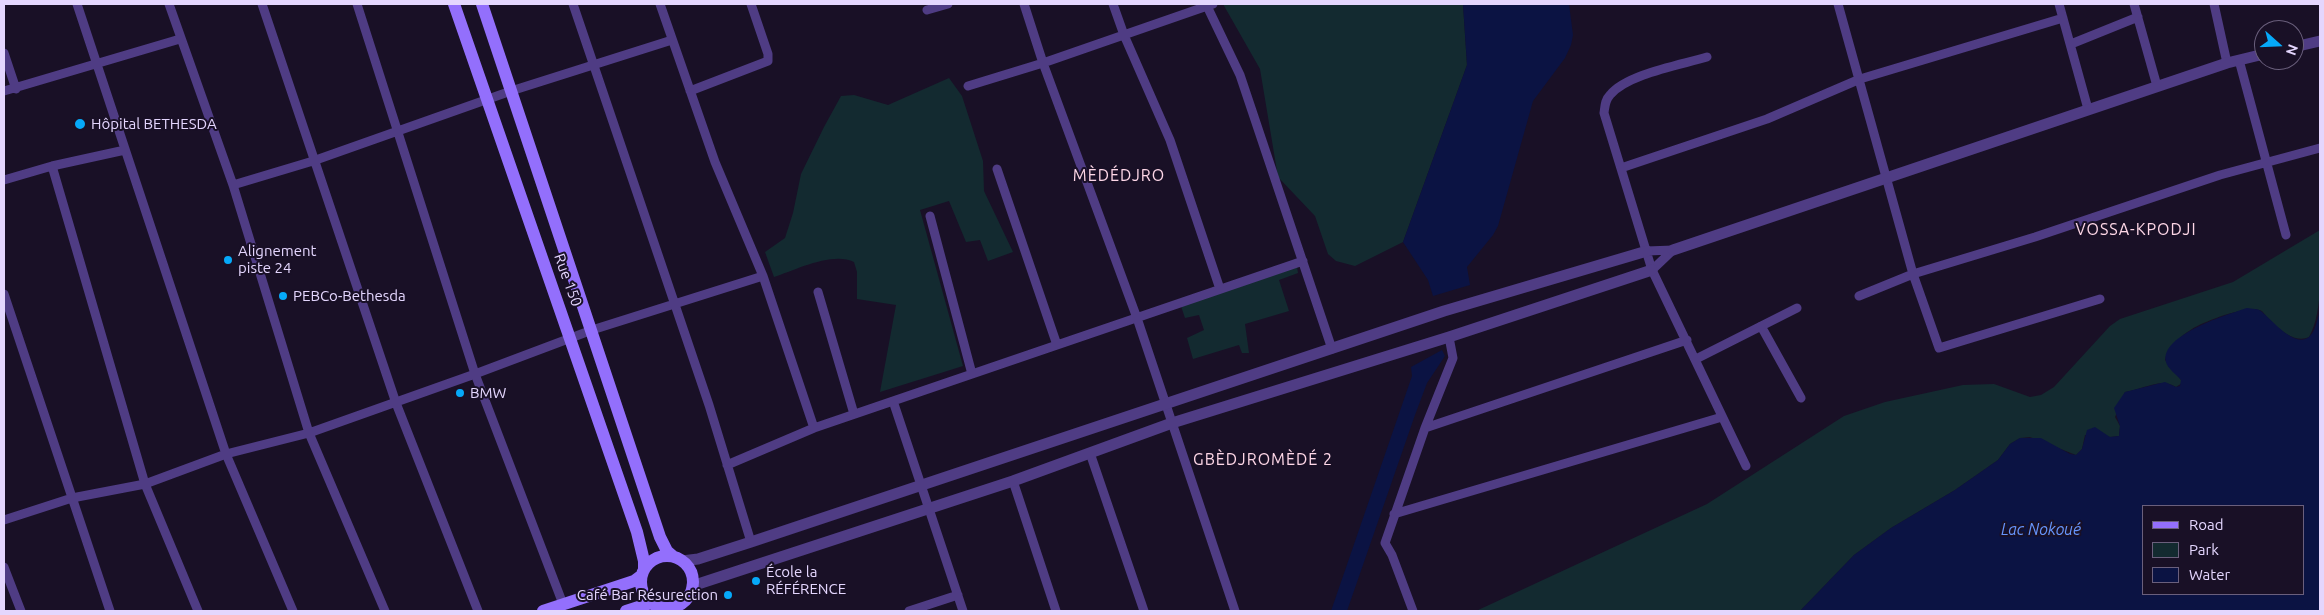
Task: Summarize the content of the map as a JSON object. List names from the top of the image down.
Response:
{
  "streets": {
    "main road": ["Rue 150"]
  },
  "districts": ["MÈDÉDJRO", "VOSSA-KPODJI", "GBÈDJROMÈDÉ 2"],
  "water": ["Lac Nokoué"],
  "places": [
    "Hôpital BETHESDA",
    "Alignement piste 24",
    "PEBCo-Bethesda",
    "BMW",
    "École la RÉFÉRENCE",
    "Café Bar Résurection"
  ],
  "legend": ["Road", "Park", "Water"],
  "north": "right"
}
